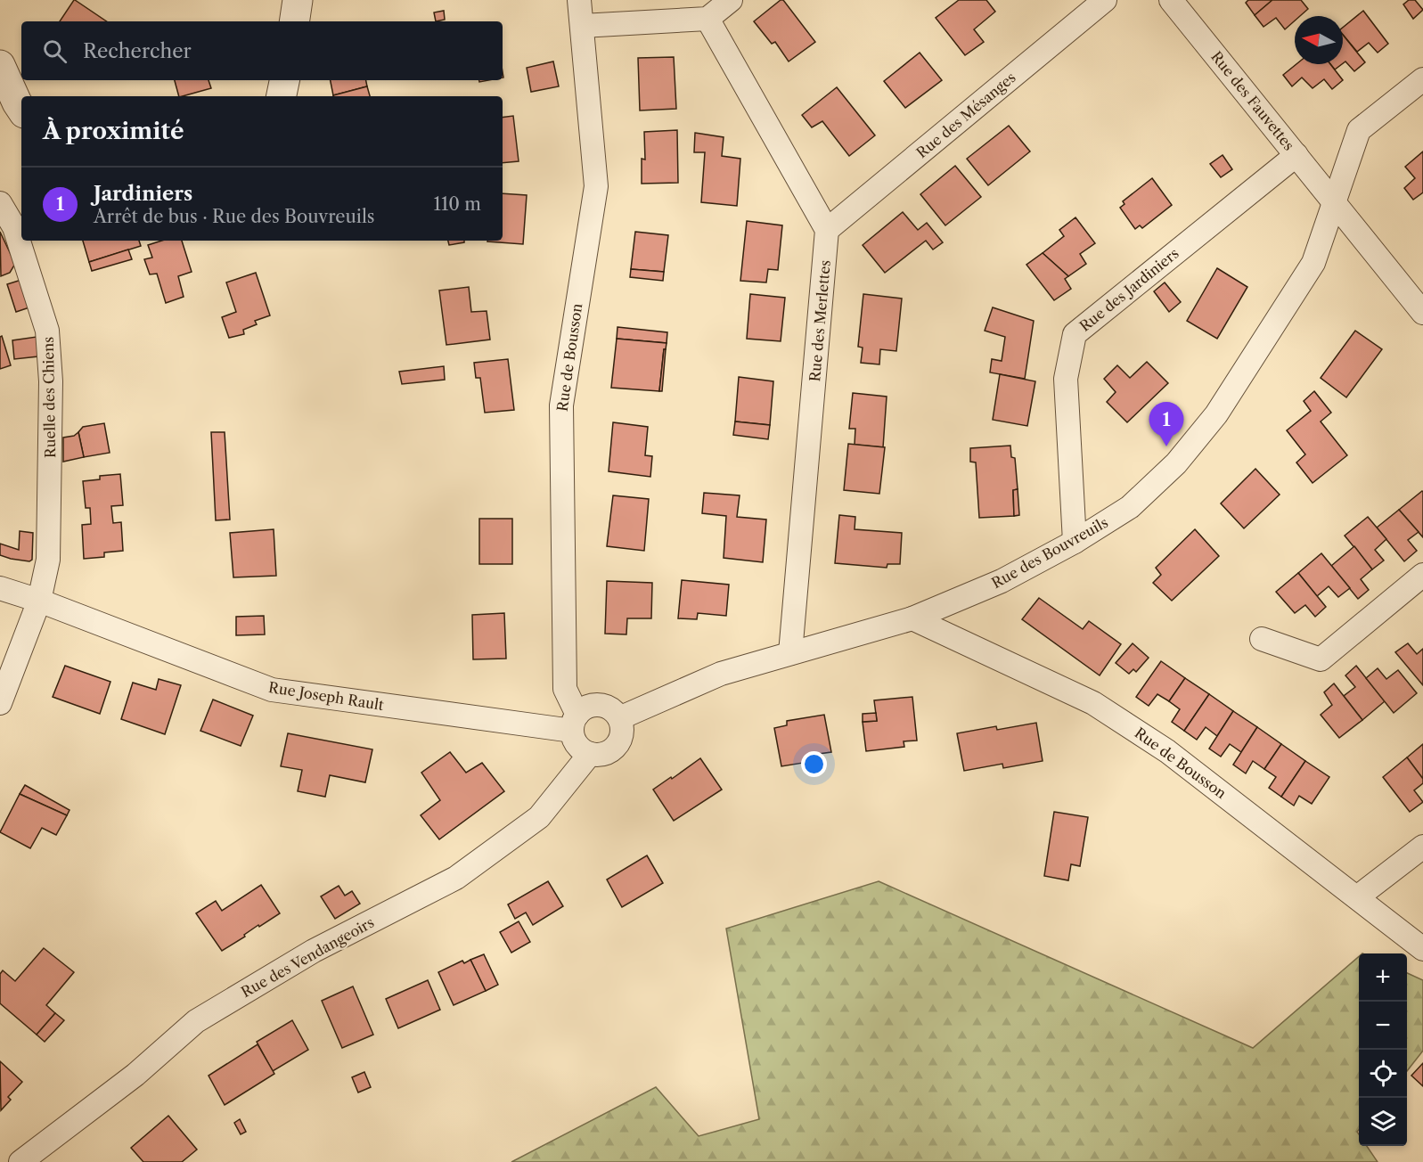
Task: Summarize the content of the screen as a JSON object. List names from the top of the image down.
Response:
{
  "streets": {
    "street": [
      "Rue des Fauvettes",
      "Rue des Mésanges",
      "Rue des Jardiniers",
      "Rue des Merlettes",
      "Rue de Bousson",
      "Ruelle des Chiens",
      "Rue des Bouvreuils",
      "Rue Joseph Rault",
      "Rue des Vendangeoirs"
    ]
  },
  "crossings": [
    ["Rue des Fauvettes", "Rue des Jardiniers"],
    ["Rue des Fauvettes", "Rue des Bouvreuils"],
    ["Rue des Mésanges", "Rue des Merlettes"],
    ["Rue des Jardiniers", "Rue des Bouvreuils"],
    ["Rue des Merlettes", "Rue des Bouvreuils"],
    ["Rue de Bousson", "Rue des Bouvreuils"],
    ["Rue de Bousson", "Rue Joseph Rault"],
    ["Rue de Bousson", "Rue des Vendangeoirs"],
    ["Ruelle des Chiens", "Rue Joseph Rault"],
    ["Rue des Bouvreuils", "Rue Joseph Rault"],
    ["Rue des Bouvreuils", "Rue des Vendangeoirs"],
    ["Rue Joseph Rault", "Rue des Vendangeoirs"]
  ],
  "north": "left",
  "page": {
    "search": "Rechercher",
    "heading": "À proximité",
    "list": [
      {
        "mark": "1",
        "name": "Jardiniers",
        "note": "Arrêt de bus · Rue des Bouvreuils",
        "value": "110 m"
      }
    ],
    "pins": "1",
    "map_buttons": ["+", "−"]
  }
}
